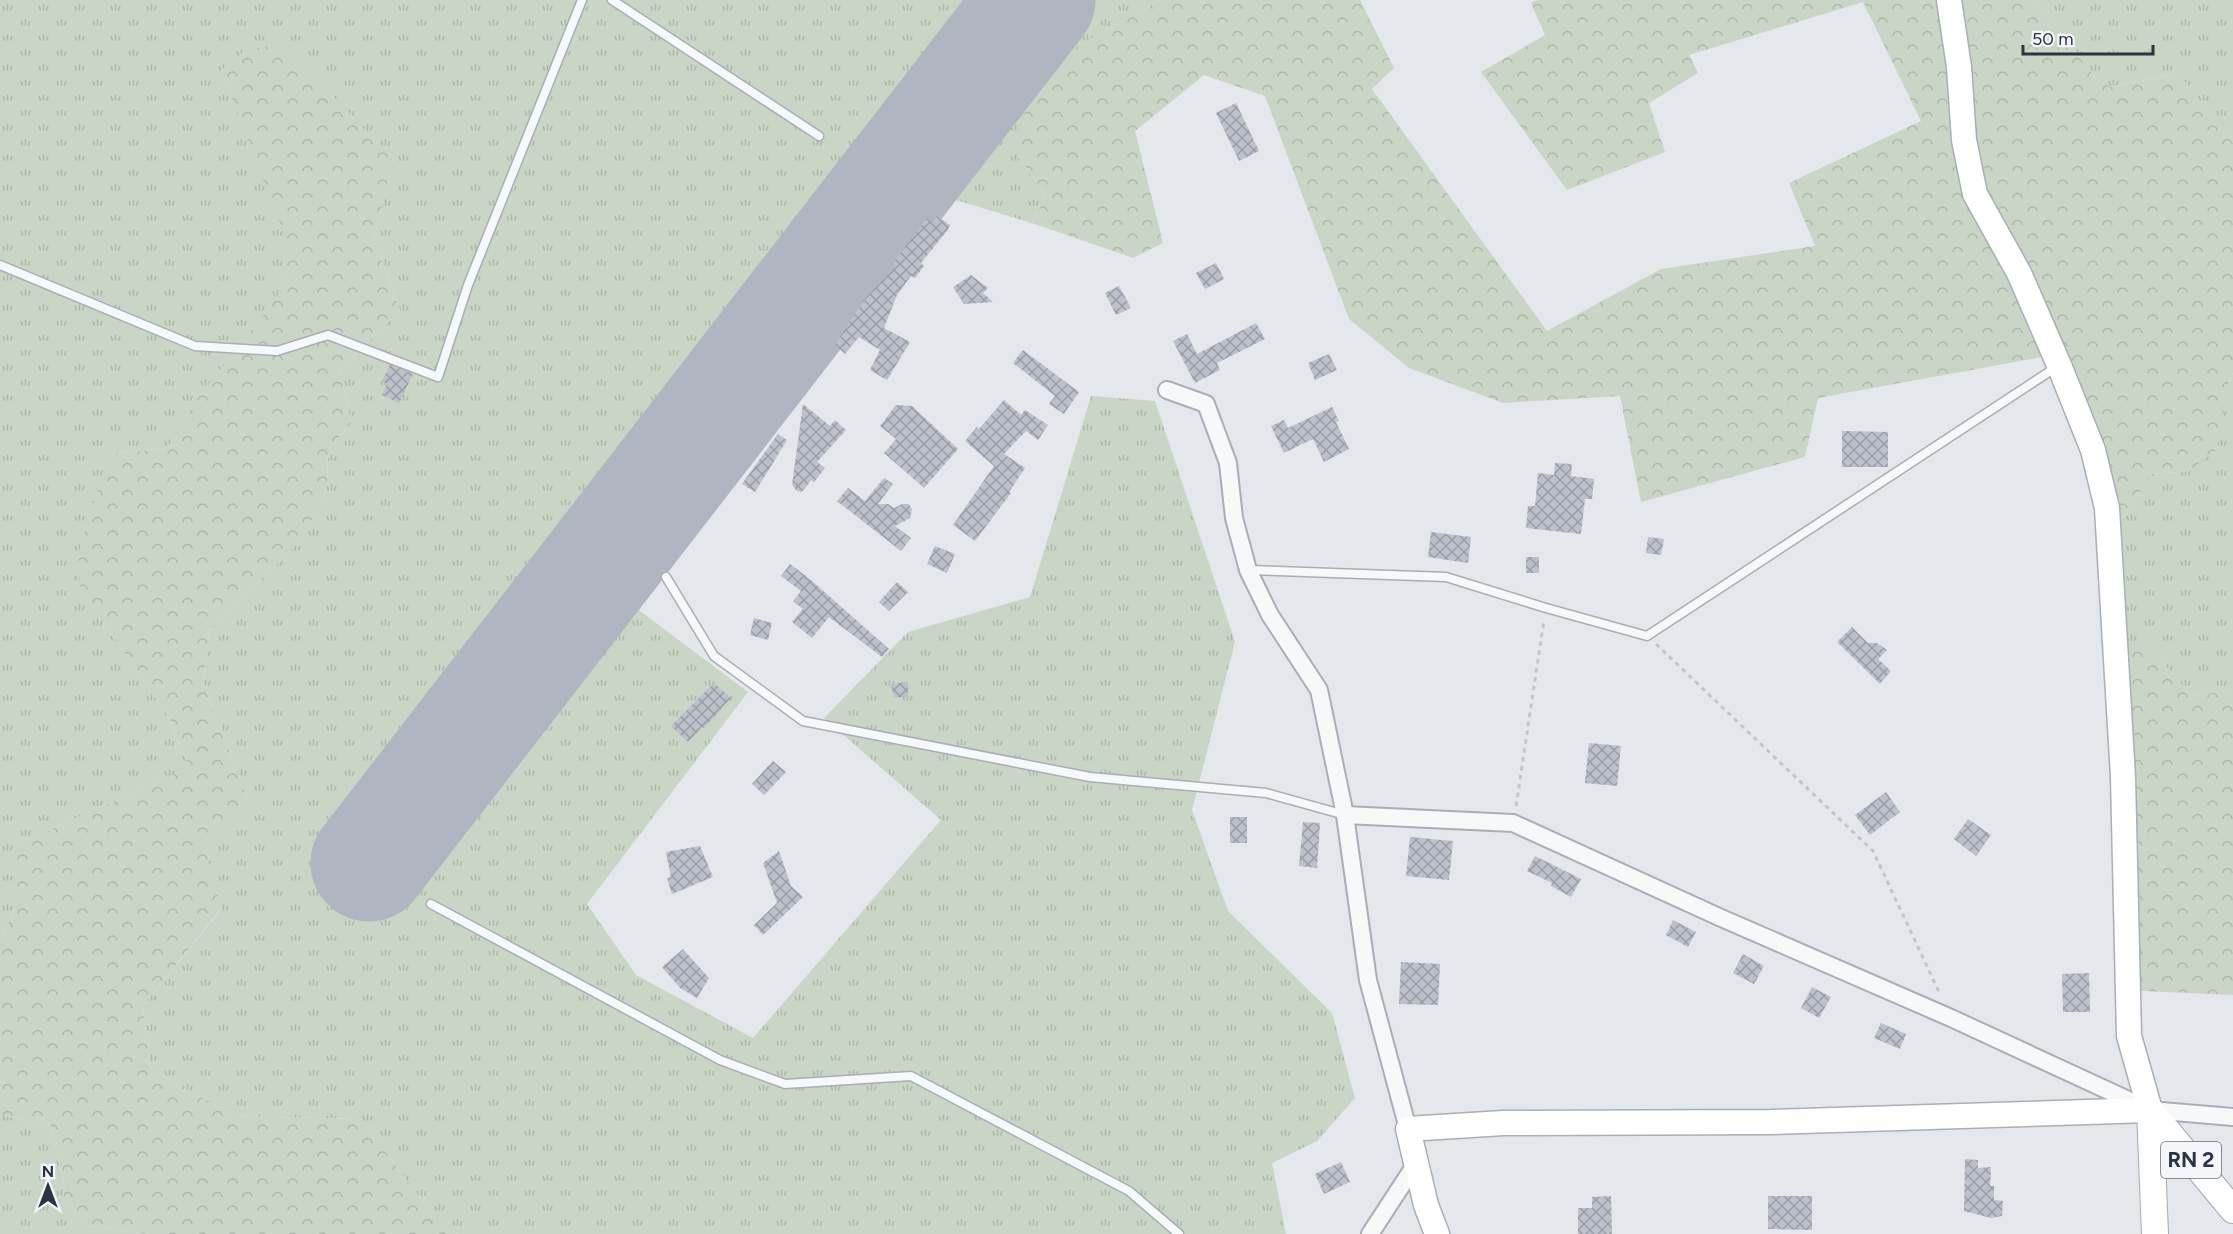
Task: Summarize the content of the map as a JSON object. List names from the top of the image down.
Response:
{
  "streets": {
    "main road": ["RN 2"]
  },
  "scale_bar": "50 m",
  "north": "top"
}
